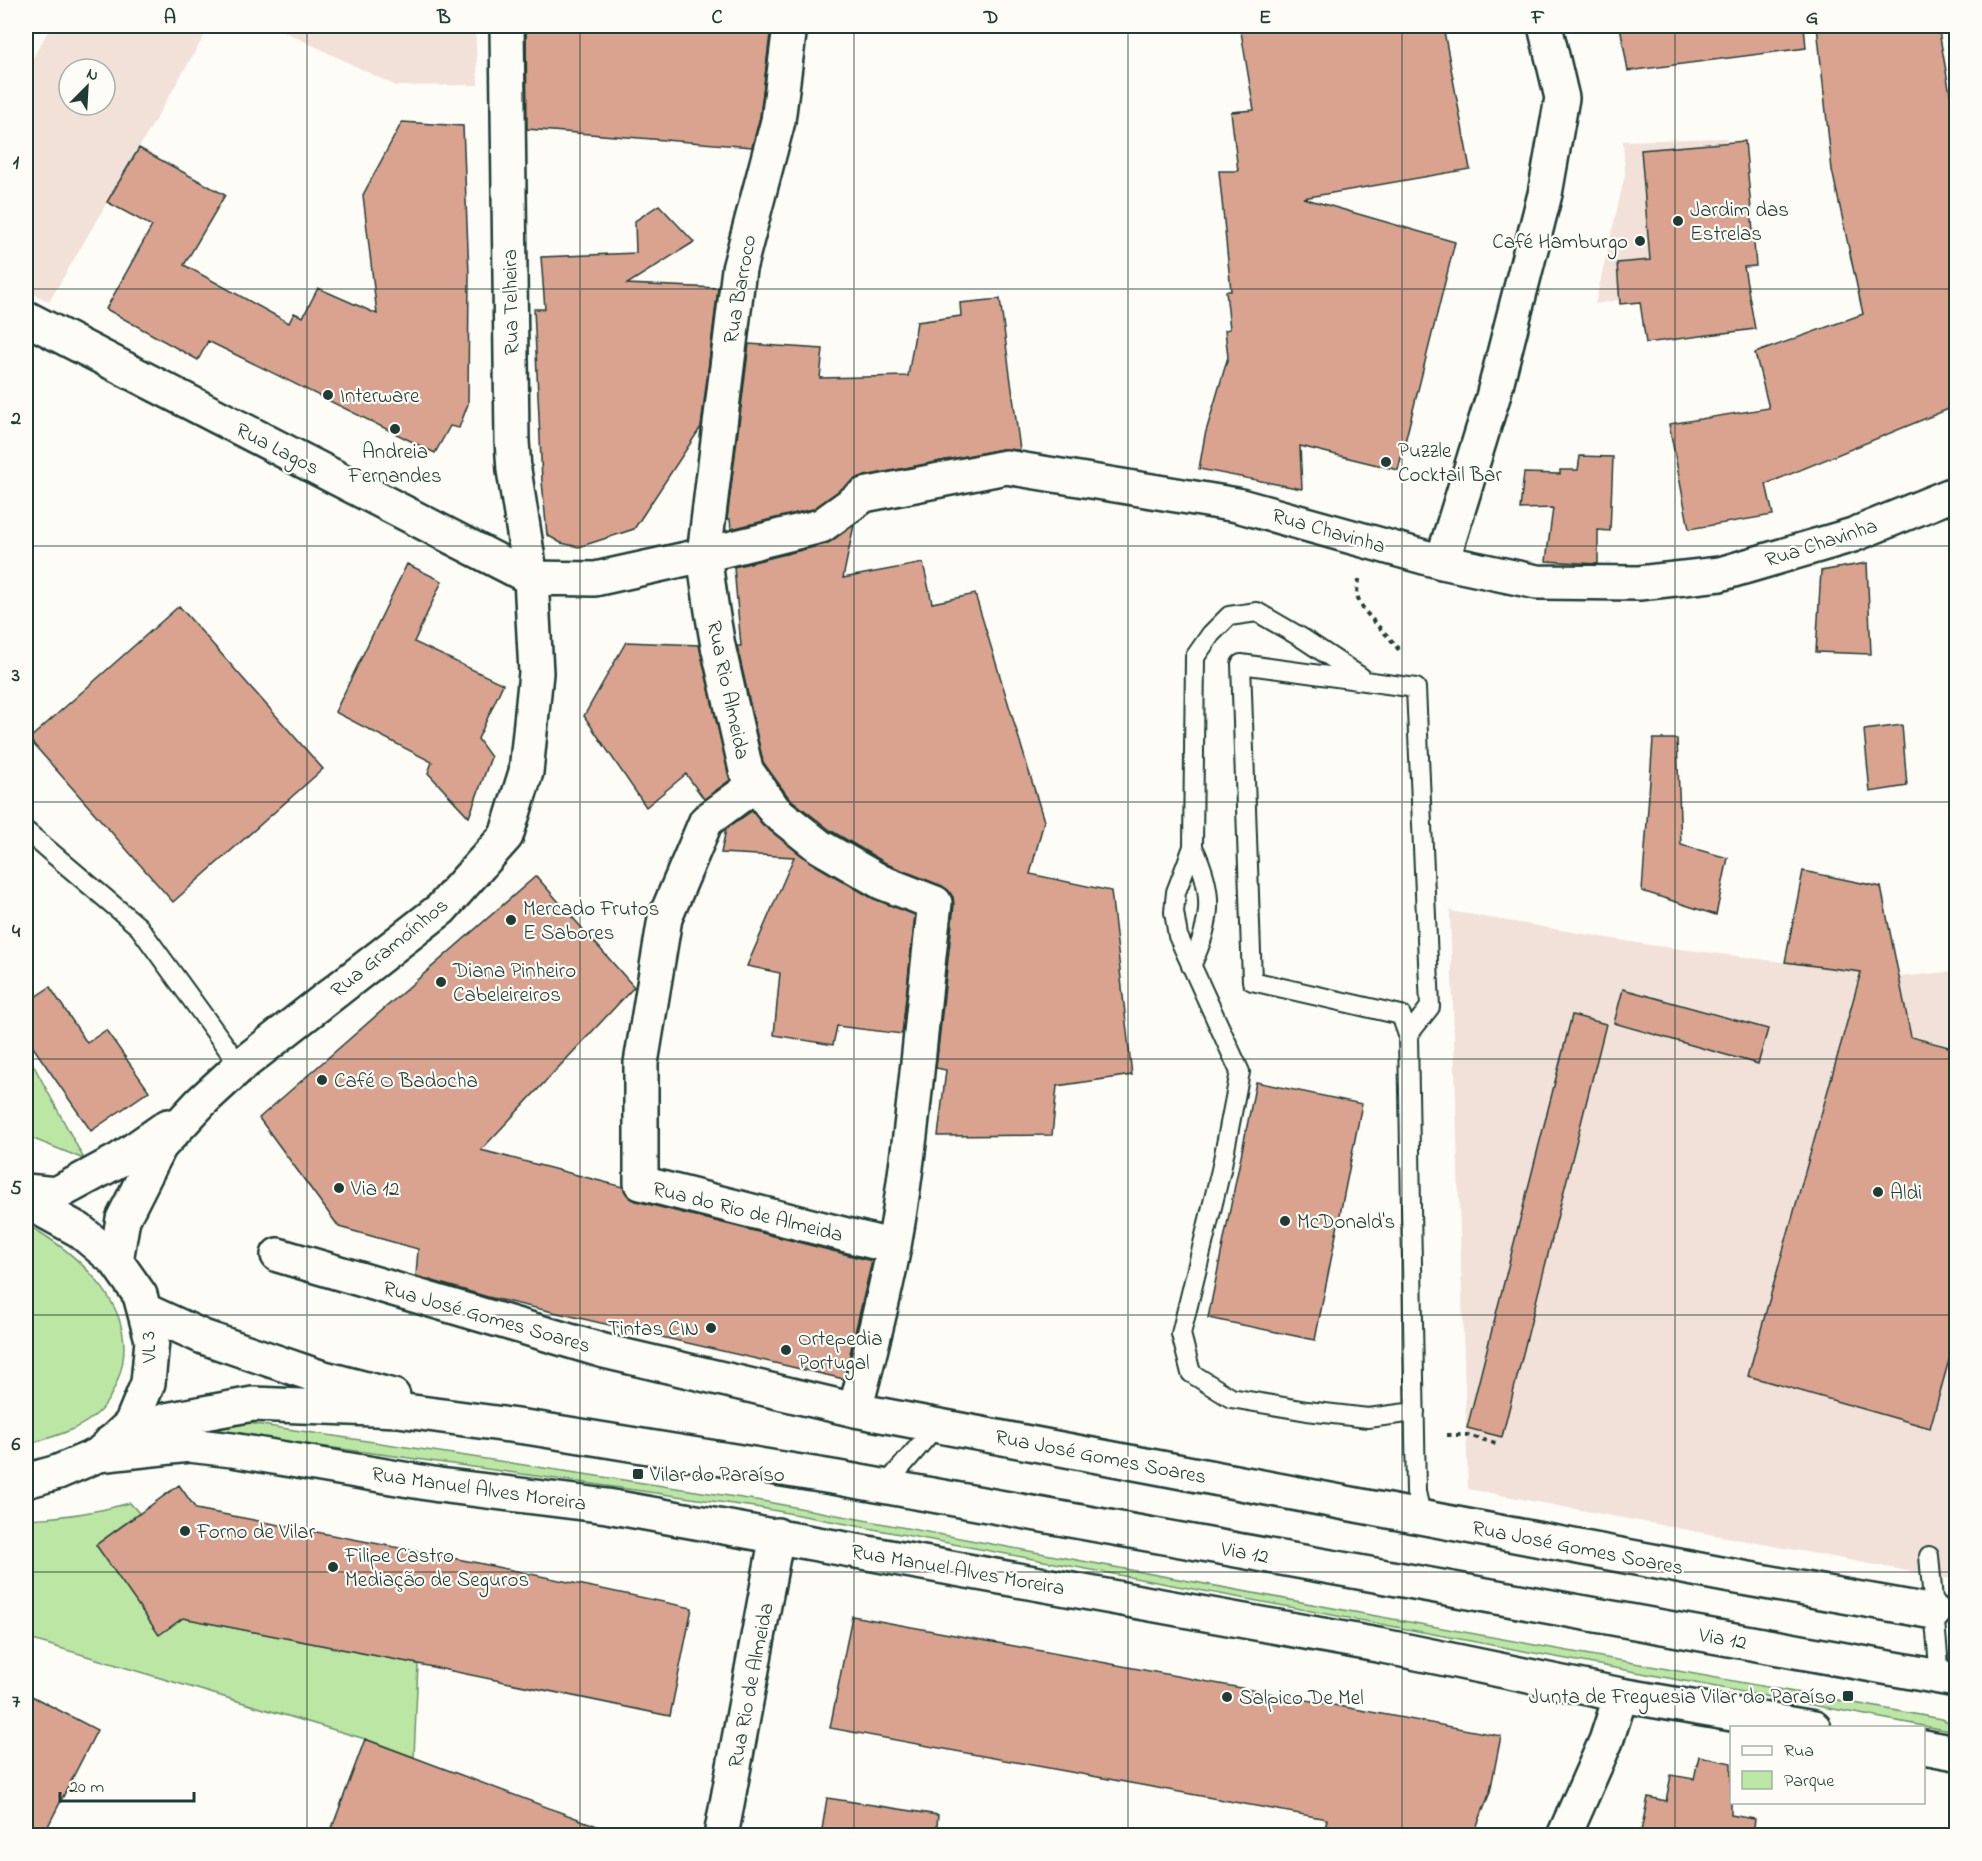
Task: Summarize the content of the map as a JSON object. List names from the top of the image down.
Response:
{
  "streets": {
    "street": [
      "Rua Barroco",
      "Rua Telheira",
      "Rua Lagos",
      "Rua Chavinha",
      "Rua Rio Almeida",
      "Rua Gramoínhos",
      "Rua do Rio de Almeida",
      "Rua José Gomes Soares",
      "VL 3",
      "Rua Manuel Alves Moreira",
      "Via 12",
      "Rua Rio de Almeida"
    ]
  },
  "crossings": [
    ["Rua Barroco", "Rua Chavinha"],
    ["Rua Barroco", "Rua Rio Almeida"],
    ["Rua Telheira", "Rua Lagos"],
    ["Rua Telheira", "Rua Chavinha"],
    ["Rua Telheira", "Rua Gramoínhos"],
    ["Rua Lagos", "Rua Chavinha"],
    ["Rua Lagos", "Rua Gramoínhos"],
    ["Rua Chavinha", "Rua Rio Almeida"],
    ["Rua Chavinha", "Rua Gramoínhos"],
    ["Rua Rio Almeida", "Rua do Rio de Almeida"],
    ["Rua Gramoínhos", "VL 3"],
    ["VL 3", "Rua Manuel Alves Moreira"],
    ["VL 3", "Via 12"],
    ["Rua Manuel Alves Moreira", "Via 12"],
    ["Rua Manuel Alves Moreira", "Rua Rio de Almeida"]
  ],
  "places": {
    "other": [
      "Jardim das Estrelas",
      "Café Hamburgo",
      "Interware",
      "Andreia Fernandes",
      "Puzzle Cocktail Bar",
      "Mercado Frutos E Sabores",
      "Diana Pinheiro Cabeleireiros",
      "Café O Badocha",
      "Via 12",
      "Aldi",
      "McDonald's",
      "Tintas CIN",
      "Ortepedia Portugal",
      "Forno de Vilar",
      "Filipe Castro Mediação de Seguros",
      "Salpico De Mel"
    ],
    "transit": ["Vilar do Paraíso", "Junta de Freguesia Vilar do Paraíso"]
  },
  "legend": ["Rua", "Parque"],
  "scale_bar": "20 m",
  "north": "top right",
  "grid": {
    "columns": [
      "A",
      "B",
      "C",
      "D",
      "E",
      "F",
      "G"
    ],
    "rows": [
      "1",
      "2",
      "3",
      "4",
      "5",
      "6",
      "7"
    ]
  }
}
